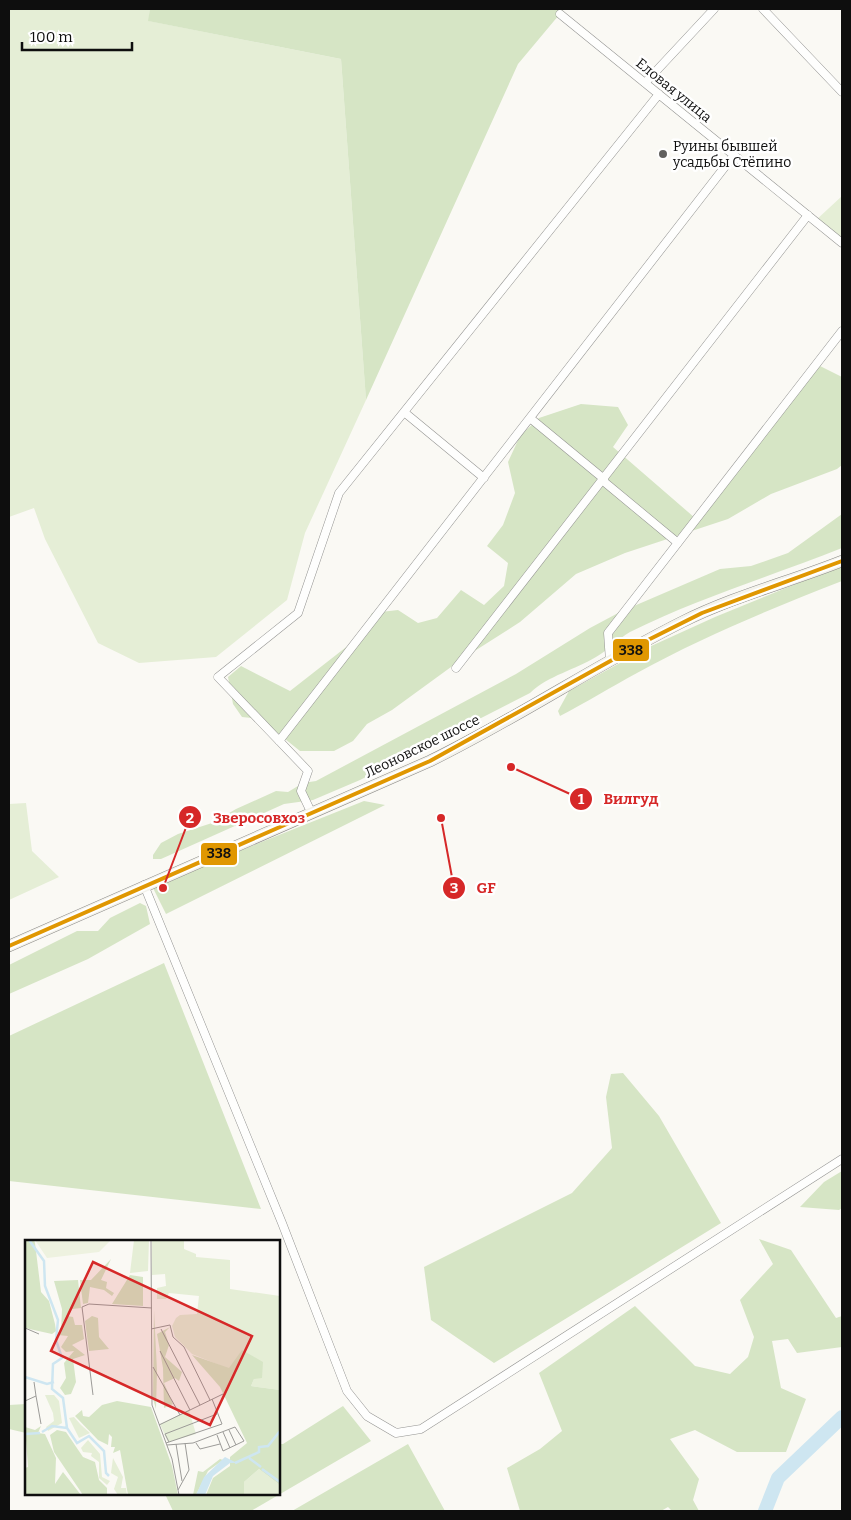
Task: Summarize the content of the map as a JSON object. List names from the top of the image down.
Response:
{
  "streets": {
    "main road": ["Леоновское шоссе"],
    "street": ["Еловая улица"]
  },
  "places": [
    "Руины бывшей усадьбы Стёпино",
    "Вилгуд",
    "GF",
    "Зверосовхоз"
  ],
  "lines": ["transit line 338"],
  "scale_bar": "100 m"
}
